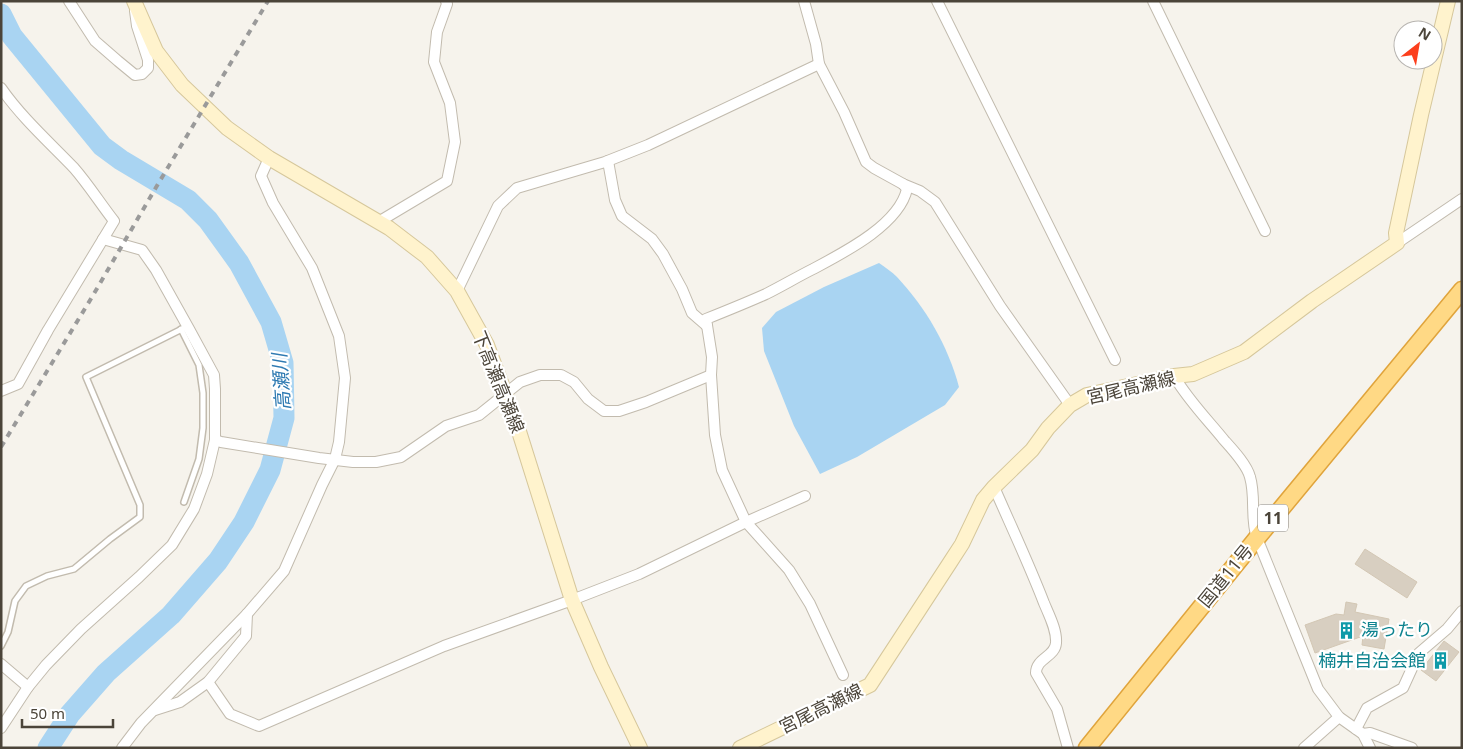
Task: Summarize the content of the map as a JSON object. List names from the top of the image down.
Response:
{
  "streets": {
    "highway": ["11", "国道11号"],
    "main road": ["下高瀬高瀬線", "宮尾高瀬線"]
  },
  "water": ["高瀬川"],
  "places": {
    "building": ["湯ったり", "楠井自治会館"]
  },
  "scale_bar": "50 m",
  "north": "top right"
}
